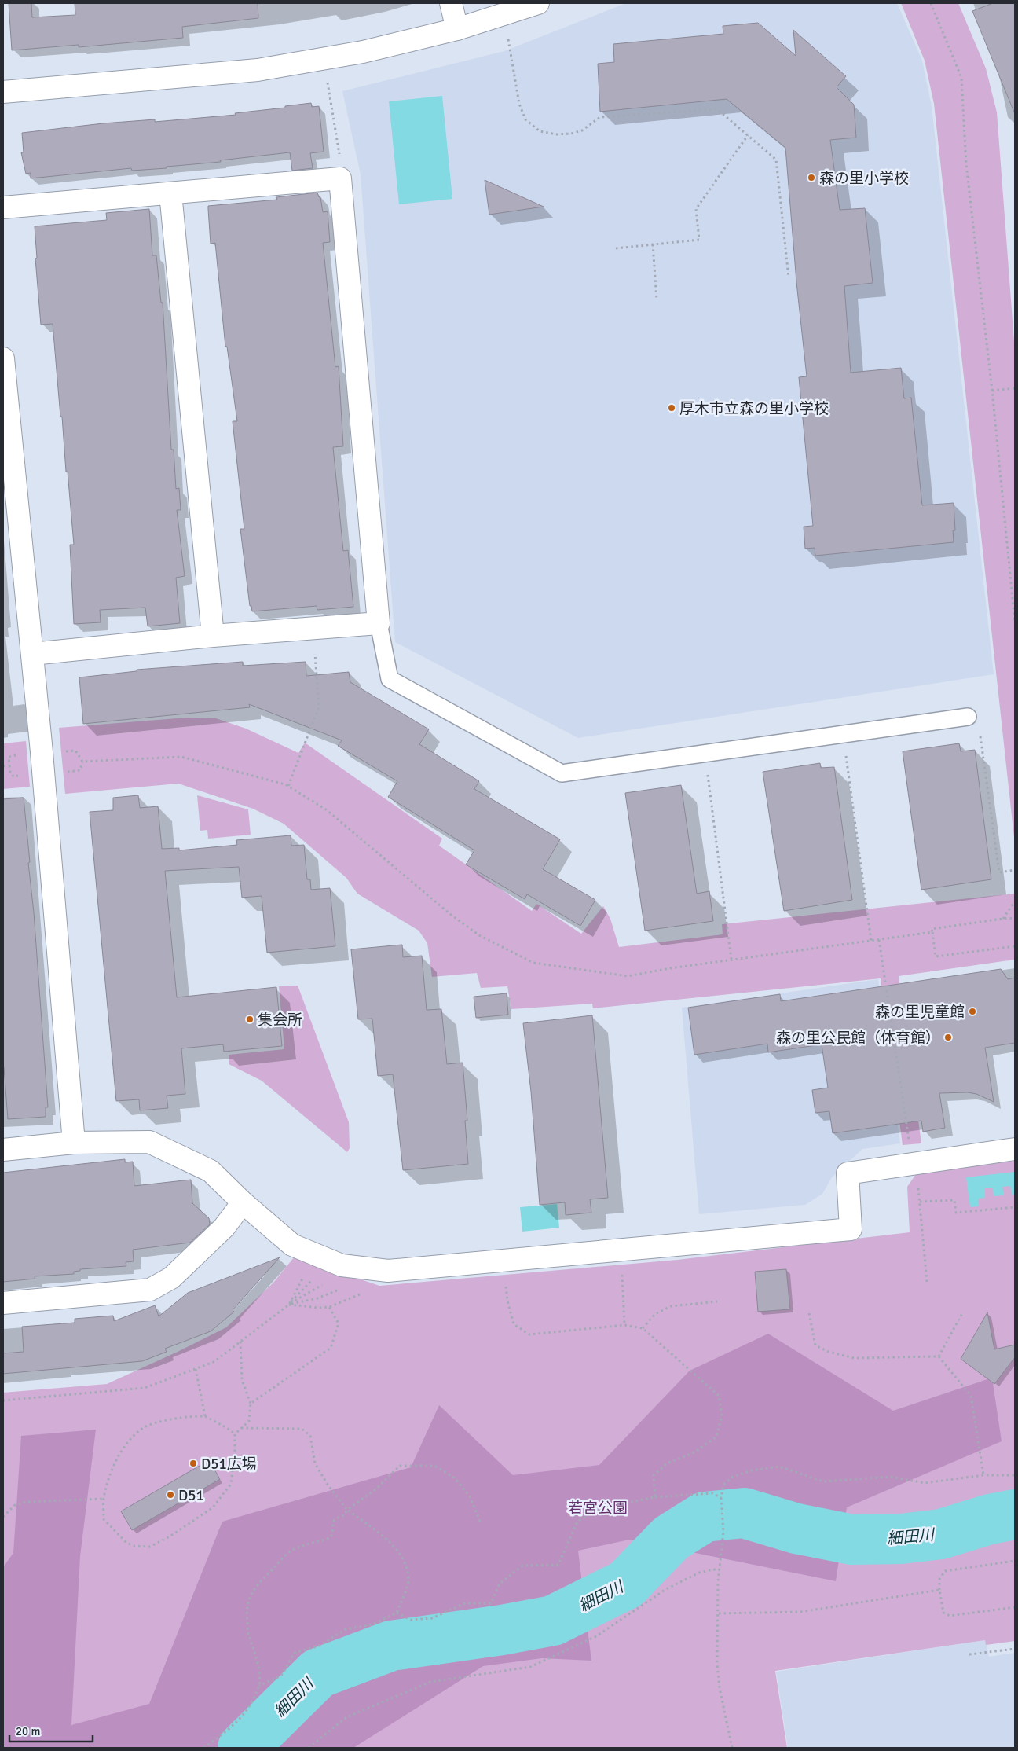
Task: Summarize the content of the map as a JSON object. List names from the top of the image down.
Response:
{
  "water": ["細田川"],
  "parks": ["若宮公園"],
  "places": [
    "森の里小学校",
    "厚木市立森の里小学校",
    "森の里児童館",
    "集会所",
    "森の里公民館（体育館）",
    "D51広場",
    "D51"
  ],
  "scale_bar": "20 m"
}
